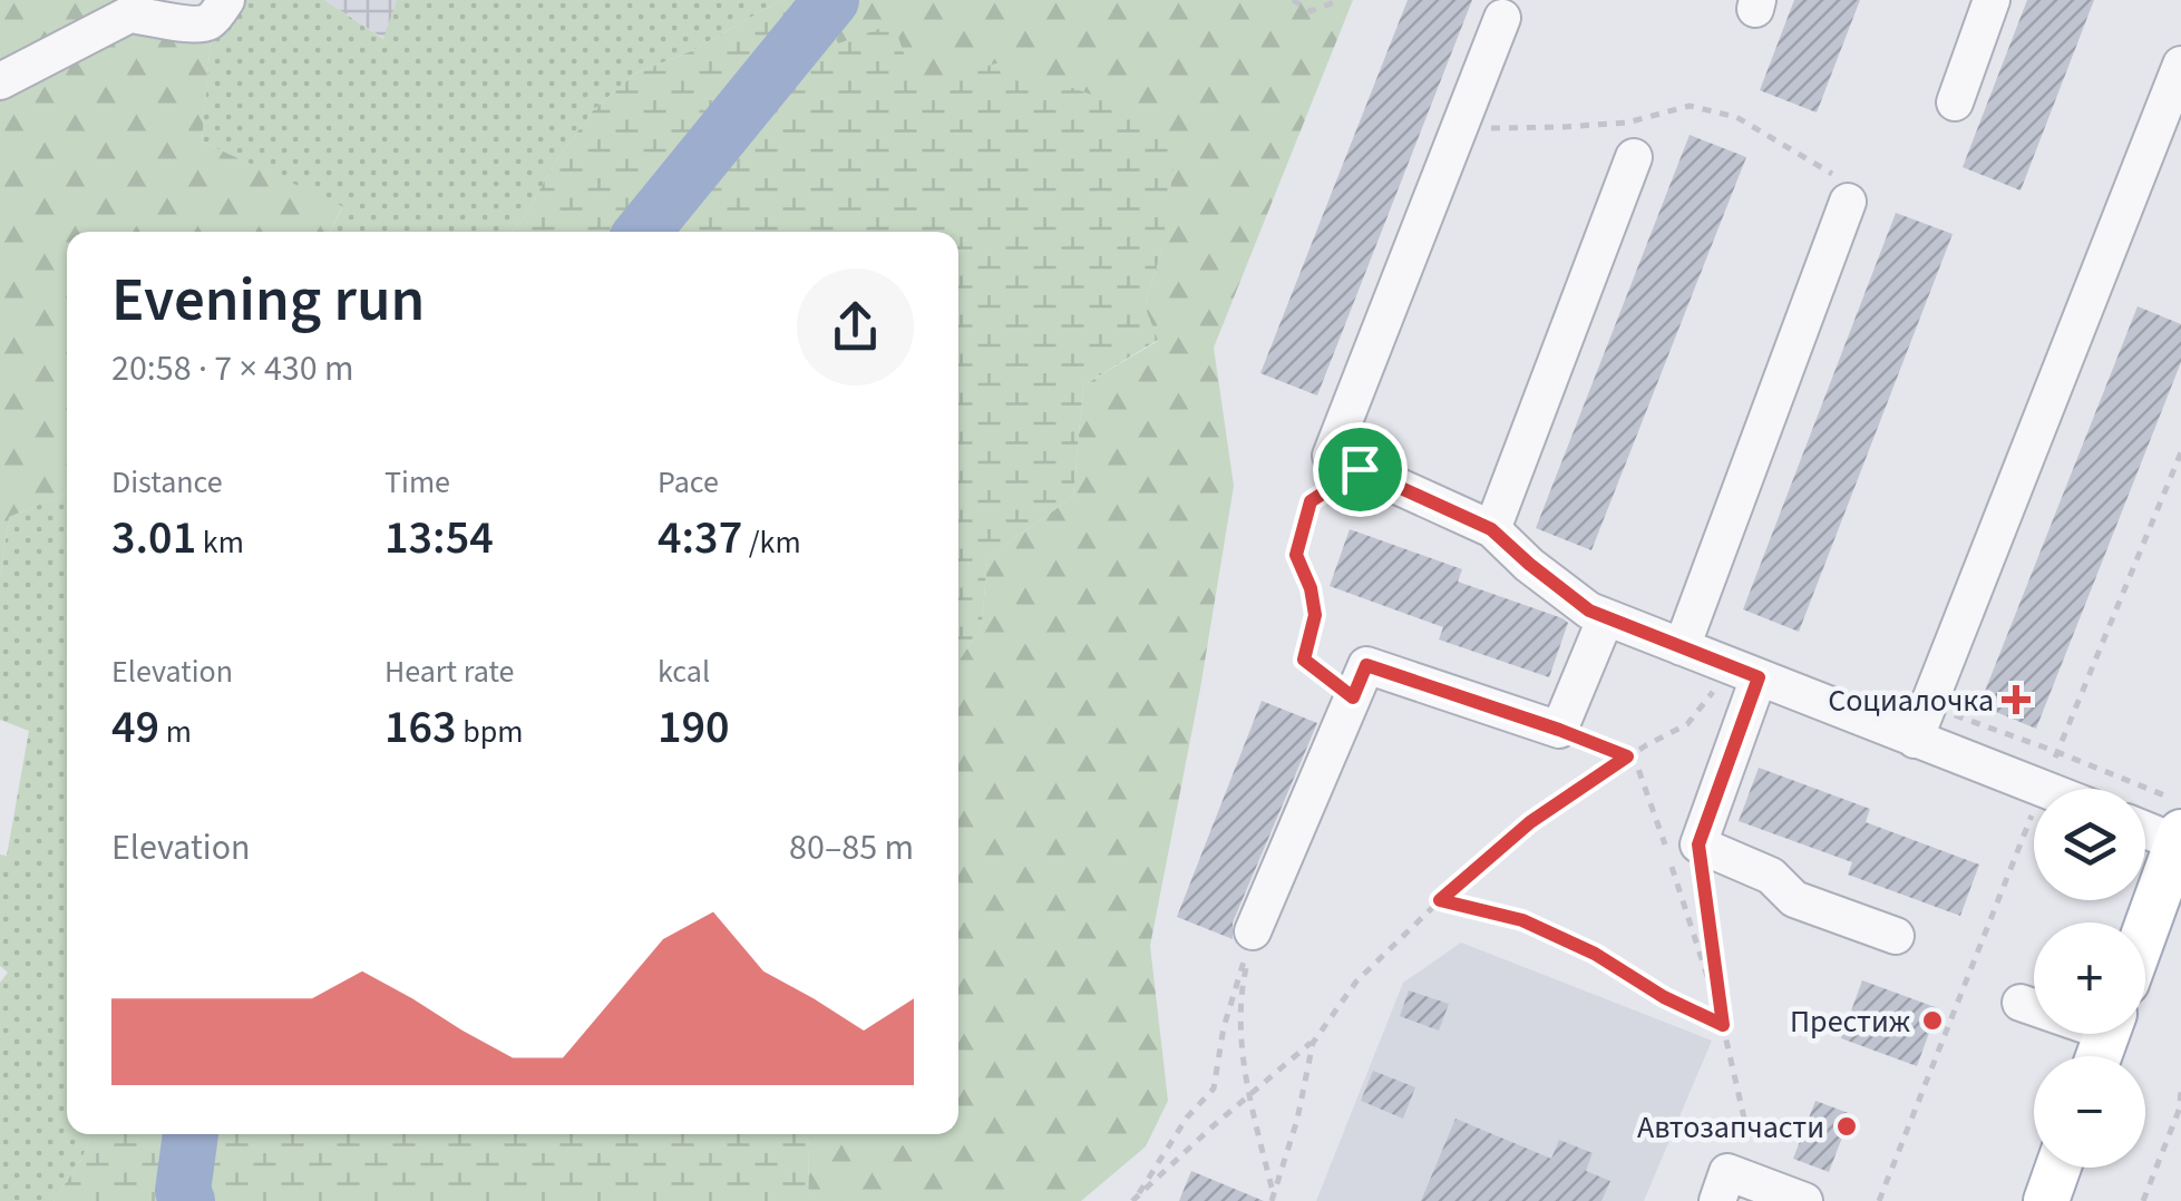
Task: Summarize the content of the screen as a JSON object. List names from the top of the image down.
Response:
{
  "places": {
    "health": ["Социалочка"],
    "other": ["Престиж", "Автозапчасти"]
  },
  "page": {
    "heading": ["Evening run", "20:58 · 7 × 430 m"],
    "stats": [
      ["Distance", "3.01 km"],
      ["Time", "13:54"],
      ["Pace", "4:37 /km"],
      ["Elevation", "49 m"],
      ["Heart rate", "163 bpm"],
      ["kcal", "190"]
    ],
    "map_buttons": ["+", "−"],
    "chart": ["Elevation", "80–85 m"]
  }
}
